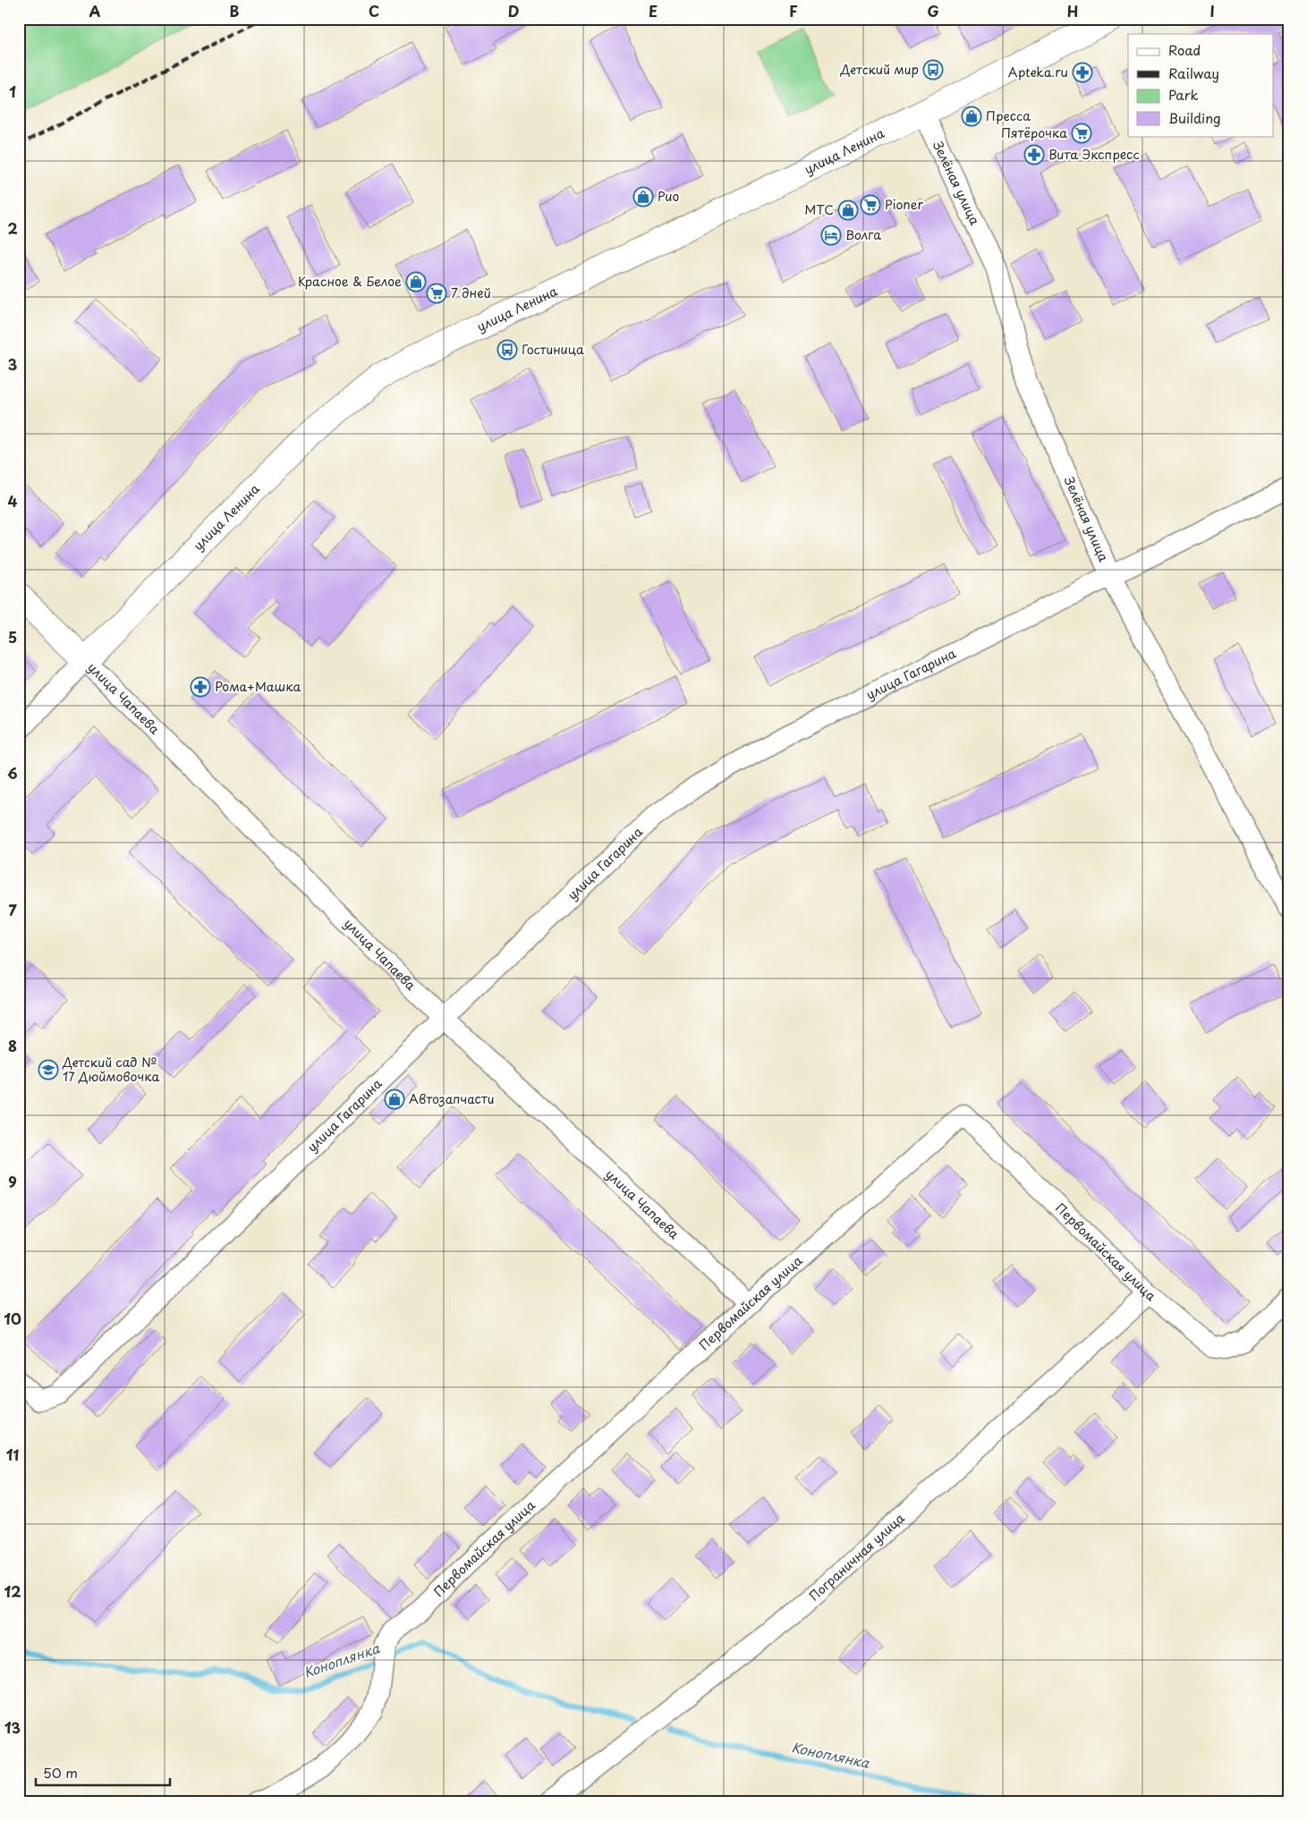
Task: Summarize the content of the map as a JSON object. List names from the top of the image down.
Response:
{
  "streets": {
    "main road": ["улица Ленина", "улица Чапаева"],
    "street": [
      "Зелёная улица",
      "улица Гагарина",
      "Первомайская улица",
      "Пограничная улица"
    ]
  },
  "crossings": [
    ["улица Ленина", "Зелёная улица"],
    ["улица Ленина", "улица Чапаева"],
    ["Зелёная улица", "улица Гагарина"],
    ["улица Гагарина", "улица Чапаева"],
    ["улица Чапаева", "Первомайская улица"],
    ["Первомайская улица", "Пограничная улица"]
  ],
  "water": ["Коноплянка"],
  "places": {
    "bus stop": ["Детский мир", "Гостиница"],
    "pharmacy": ["Apteka.ru", "Вита Экспресс", "Рома+Машка"],
    "shop": [
      "Пресса",
      "Рио",
      "МТС",
      "Красное & Белое",
      "Автозапчасти"
    ],
    "supermarket": ["Пятёрочка", "Pioner", "7 дней"],
    "hotel": ["Волга"],
    "school or university": ["Детский сад № 17 Дюймовочка"]
  },
  "legend": [
    "Road",
    "Railway",
    "Park",
    "Building"
  ],
  "scale_bar": "50 m",
  "grid": {
    "columns": [
      "A",
      "B",
      "C",
      "D",
      "E",
      "F",
      "G",
      "H",
      "I"
    ],
    "rows": [
      "1",
      "2",
      "3",
      "4",
      "5",
      "6",
      "7",
      "8",
      "9",
      "10",
      "11",
      "12",
      "13"
    ]
  }
}
